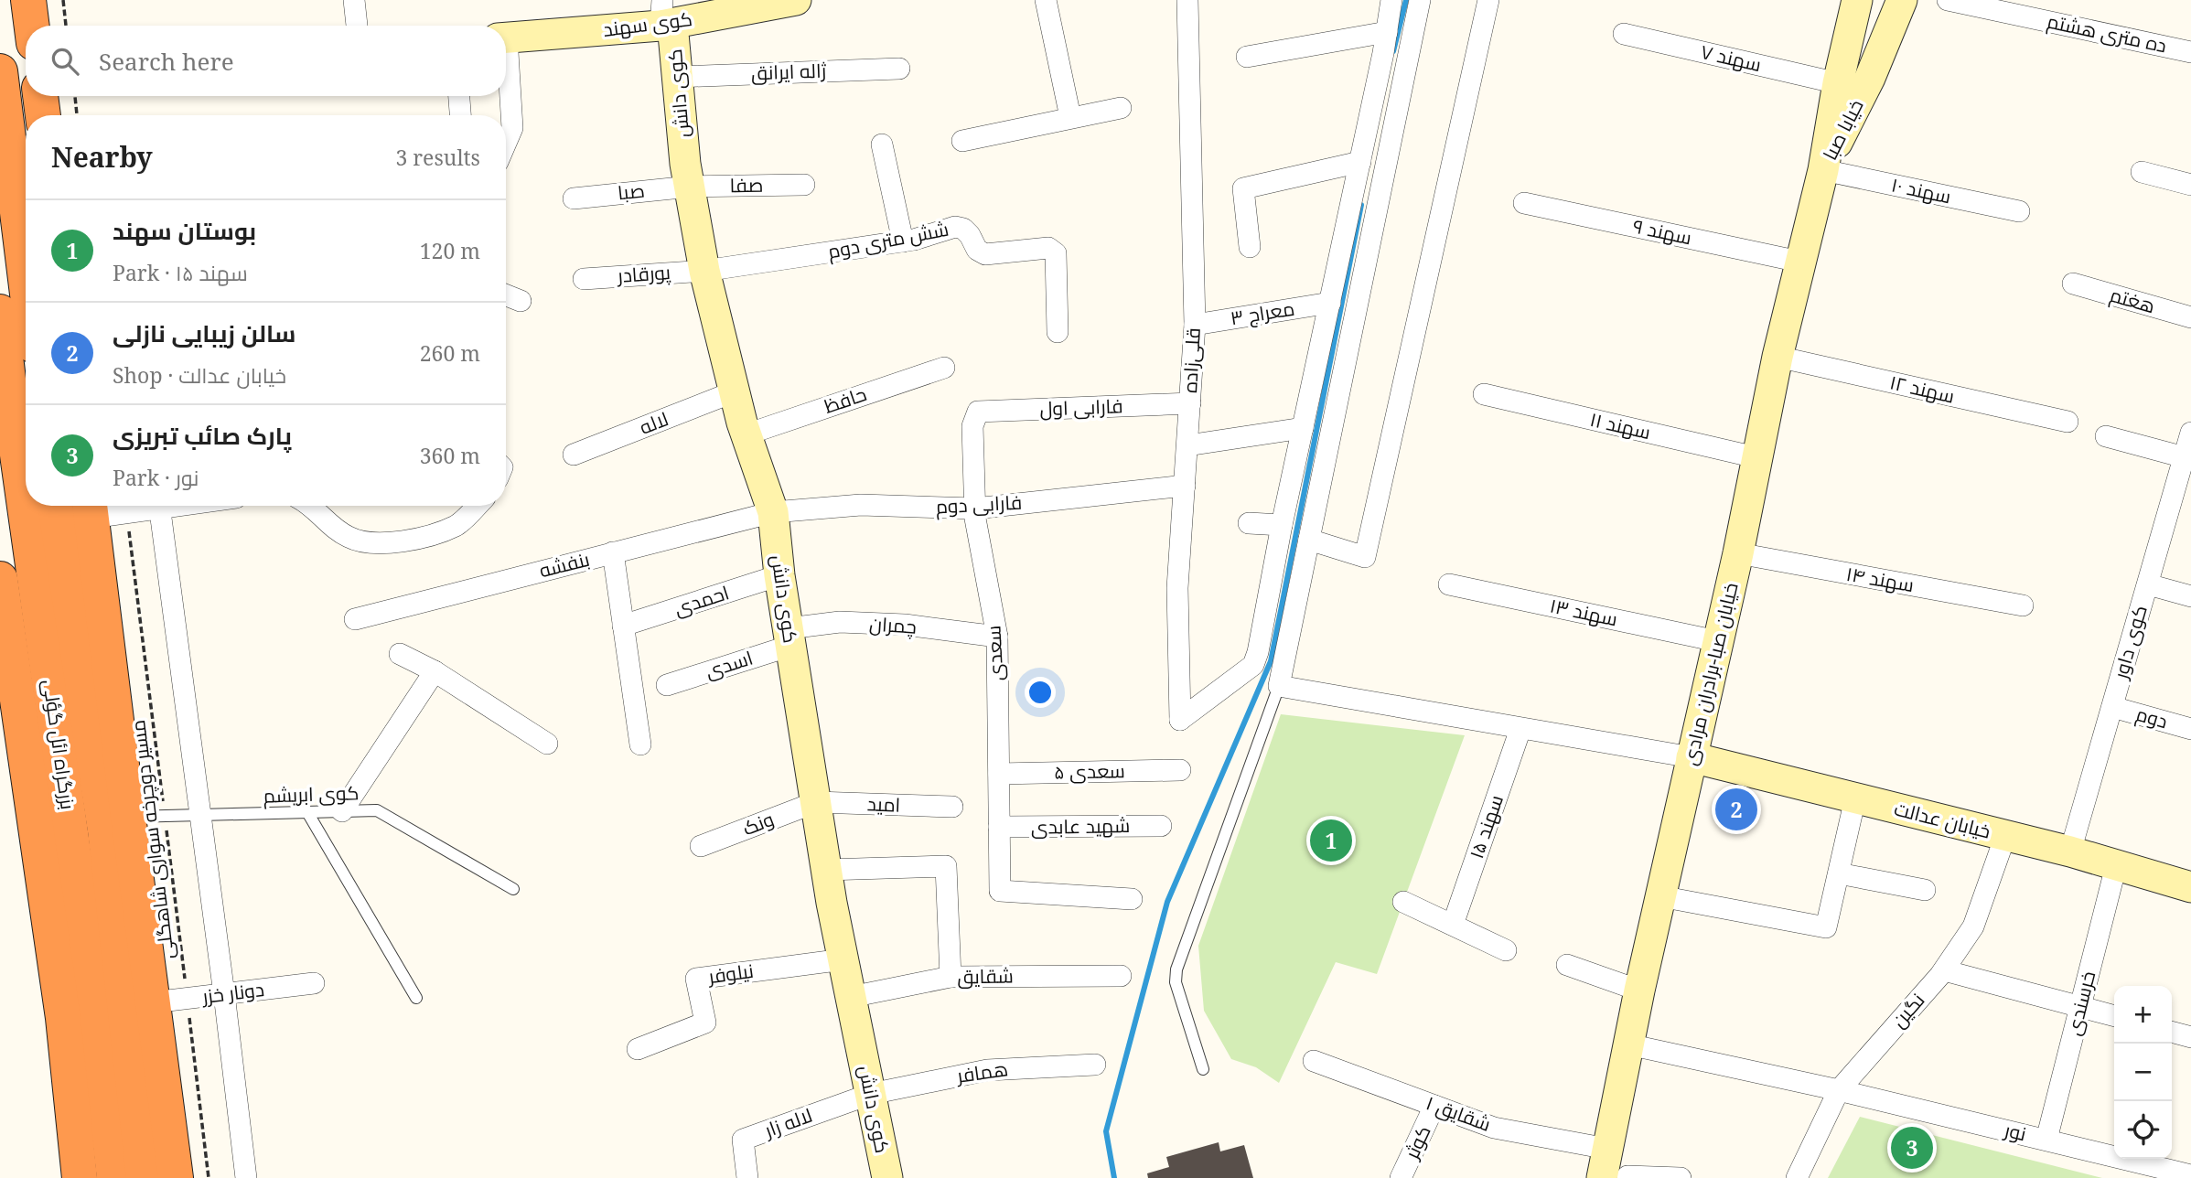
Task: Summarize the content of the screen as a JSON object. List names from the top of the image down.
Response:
{
  "streets": {
    "highway": ["بزرگراه ائل گؤلی"],
    "street": [
      "کوی سهند",
      "ده متری هشتم",
      "سهند ۷",
      "ژاله ایرانق",
      "کوی دانش",
      "خیابا صبا",
      "صفا",
      "سهند ۱۰",
      "صبا",
      "سهند ۹",
      "شش متری دوم",
      "پورقادر",
      "هغتم",
      "معراج ۳",
      "قلی‌زاده",
      "سهند ۱۲",
      "حافظ",
      "فارابی اول",
      "لاله",
      "سهند ۱۱",
      "فارابی دوم",
      "بنفشه",
      "سهند ۱۴",
      "احمدی",
      "سهند ۱۳",
      "چمران",
      "کوی داور",
      "سعدی",
      "اسدی",
      "خیابان صبا-برادران مرادی",
      "دوم",
      "سعدی ۵",
      "امید",
      "خیابان عدالت",
      "ونک",
      "شهید عابدی",
      "سهند ۱۵",
      "نیلوفر",
      "شقایق",
      "دونار خزر",
      "خرسندی",
      "نگین",
      "همافر",
      "شقایق ۱",
      "لاله زار",
      "نور",
      "کوثر"
    ],
    "lane": ["کوی ابریشم"],
    "path": ["مسیر دوچرخه سواری شاهگلی"]
  },
  "crossings": [
    ["کوی سهند", "کوی دانش"],
    ["سهند ۷", "خیابا صبا"],
    ["ژاله ایرانق", "کوی دانش"],
    ["کوی دانش", "صفا"],
    ["کوی دانش", "صبا"],
    ["کوی دانش", "شش متری دوم"],
    ["کوی دانش", "پورقادر"],
    ["کوی دانش", "حافظ"],
    ["کوی دانش", "لاله"],
    ["کوی دانش", "فارابی دوم"],
    ["کوی دانش", "بنفشه"],
    ["کوی دانش", "احمدی"],
    ["کوی دانش", "چمران"],
    ["کوی دانش", "اسدی"],
    ["کوی دانش", "امید"],
    ["کوی دانش", "ونک"],
    ["کوی دانش", "نیلوفر"],
    ["کوی دانش", "شقایق"],
    ["کوی دانش", "همافر"],
    ["کوی دانش", "لاله زار"],
    ["خیابا صبا", "سهند ۱۰"],
    ["خیابا صبا", "خیابان صبا-برادران مرادی"],
    ["صفا", "صبا"],
    ["سهند ۱۰", "خیابان صبا-برادران مرادی"],
    ["سهند ۹", "خیابان صبا-برادران مرادی"],
    ["شش متری دوم", "پورقادر"],
    ["معراج ۳", "قلی‌زاده"],
    ["قلی‌زاده", "فارابی اول"],
    ["قلی‌زاده", "فارابی دوم"],
    ["سهند ۱۲", "خیابان صبا-برادران مرادی"],
    ["فارابی اول", "سعدی"],
    ["سهند ۱۱", "خیابان صبا-برادران مرادی"],
    ["فارابی دوم", "بنفشه"],
    ["فارابی دوم", "سعدی"],
    ["سهند ۱۴", "خیابان صبا-برادران مرادی"],
    ["سهند ۱۳", "خیابان صبا-برادران مرادی"],
    ["چمران", "سعدی"],
    ["چمران", "اسدی"],
    ["کوی داور", "دوم"],
    ["کوی داور", "خیابان عدالت"],
    ["سعدی", "سعدی ۵"],
    ["سعدی", "شهید عابدی"],
    ["خیابان صبا-برادران مرادی", "خیابان عدالت"],
    ["خیابان صبا-برادران مرادی", "شقایق ۱"],
    ["خیابان صبا-برادران مرادی", "نور"],
    ["کوی ابریشم", "مسیر دوچرخه سواری شاهگلی"],
    ["امید", "ونک"],
    ["خیابان عدالت", "خرسندی"],
    ["خیابان عدالت", "نگین"],
    ["مسیر دوچرخه سواری شاهگلی", "دونار خزر"],
    ["خرسندی", "نور"],
    ["نگین", "نور"],
    ["همافر", "لاله زار"],
    ["شقایق ۱", "کوثر"]
  ],
  "page": {
    "search": "Search here",
    "heading": ["Nearby", "3 results"],
    "list": [
      {
        "mark": "1",
        "name": "بوستان سهند",
        "note": "Park · سهند ۱۵",
        "value": "120 m"
      },
      {
        "mark": "2",
        "name": "سالن زیبایی نازلی",
        "note": "Shop · خیابان عدالت",
        "value": "260 m"
      },
      {
        "mark": "3",
        "name": "پارک صائب تبریزی",
        "note": "Park · نور",
        "value": "360 m"
      }
    ],
    "pins": ["2", "1", "3"],
    "map_buttons": ["+", "−"]
  }
}
